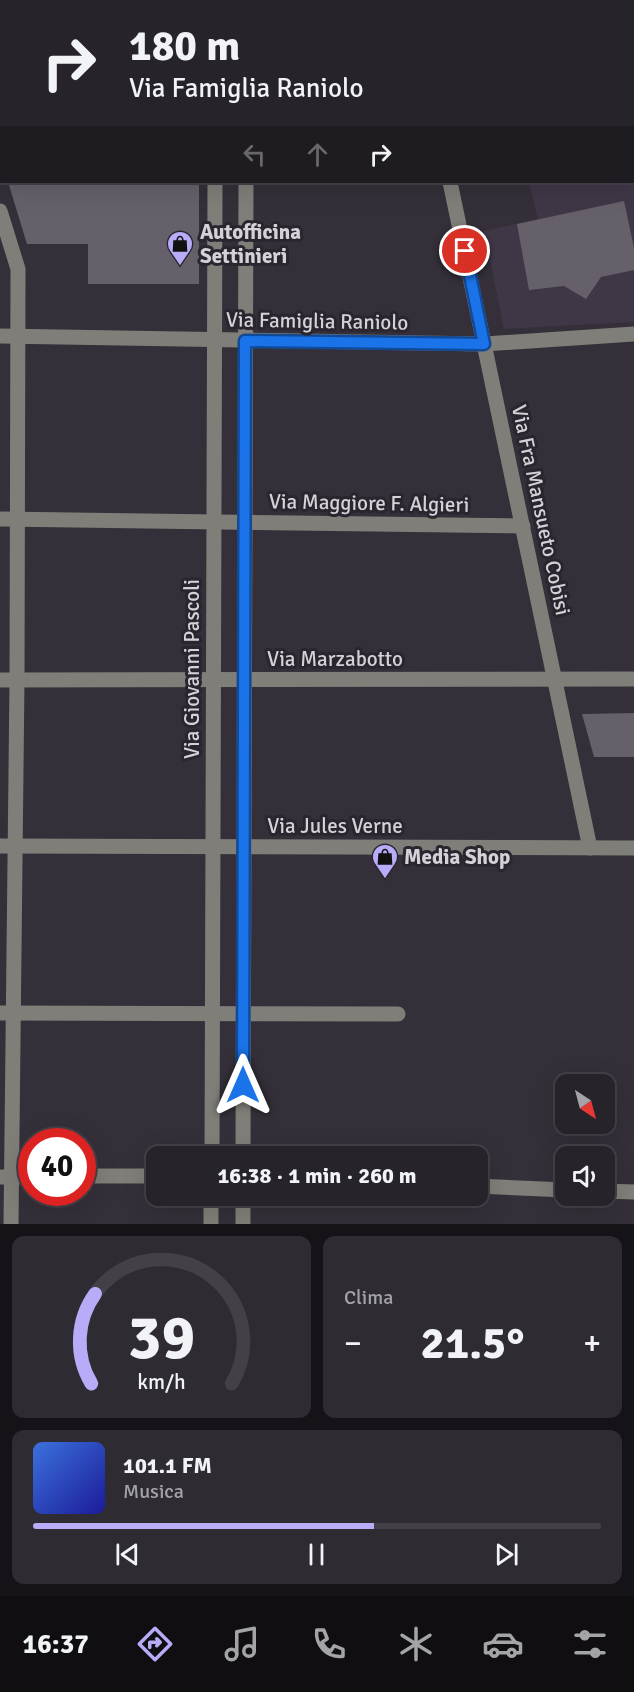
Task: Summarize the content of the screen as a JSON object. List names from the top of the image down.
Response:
{
  "streets": {
    "street": [
      "Via Famiglia Raniolo",
      "Via Maggiore F. Algieri",
      "Via Fra Mansueto Cobisi",
      "Via Marzabotto",
      "Via Giovanni Pascoli",
      "Via Jules Verne"
    ]
  },
  "crossings": [
    ["Via Famiglia Raniolo", "Via Fra Mansueto Cobisi"],
    ["Via Famiglia Raniolo", "Via Giovanni Pascoli"],
    ["Via Maggiore F. Algieri", "Via Fra Mansueto Cobisi"],
    ["Via Maggiore F. Algieri", "Via Giovanni Pascoli"],
    ["Via Fra Mansueto Cobisi", "Via Marzabotto"],
    ["Via Fra Mansueto Cobisi", "Via Jules Verne"],
    ["Via Marzabotto", "Via Giovanni Pascoli"],
    ["Via Giovanni Pascoli", "Via Jules Verne"]
  ],
  "places": {
    "shop": ["Autofficina Settinieri", "Media Shop"]
  },
  "north": "bottom right",
  "page": {
    "turn": ["180 m", "Via Famiglia Raniolo"],
    "limit": "40",
    "trip": "16:38 · 1 min · 260 m",
    "tile": "Clima",
    "heat": ["−", "21.5°", "+"],
    "song": ["101.1 FM", "Musica"],
    "tabs": "16:37",
    "gauge": ["39", "km/h"]
  }
}
